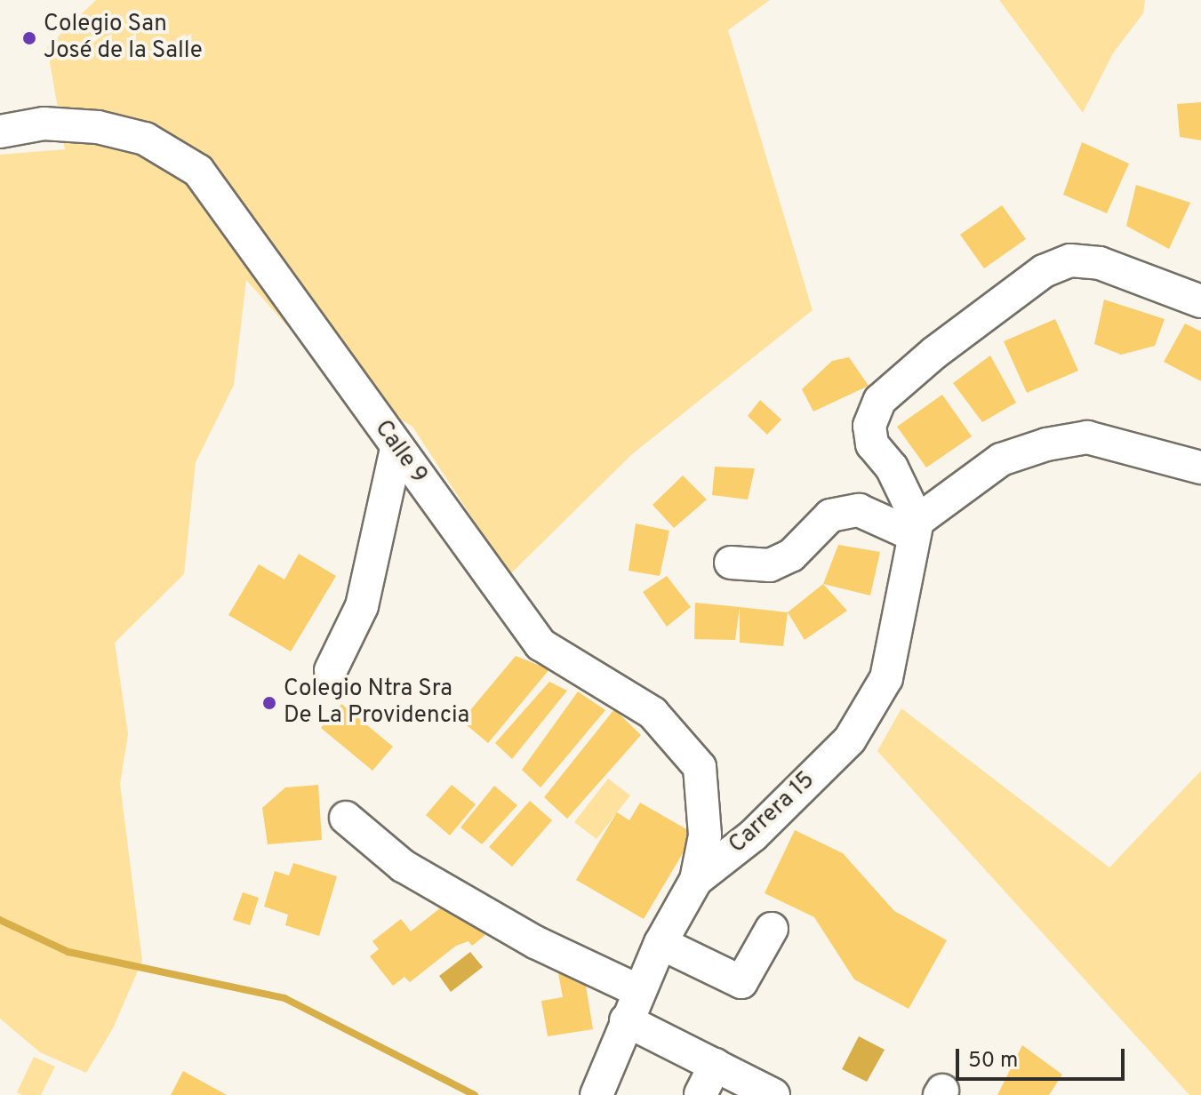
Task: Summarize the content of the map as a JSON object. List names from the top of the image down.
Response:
{
  "streets": {
    "street": ["Calle 9", "Carrera 15"]
  },
  "crossings": [
    ["Calle 9", "Carrera 15"]
  ],
  "places": ["Colegio San José de la Salle", "Colegio Ntra Sra De La Providencia"],
  "scale_bar": "50 m"
}
